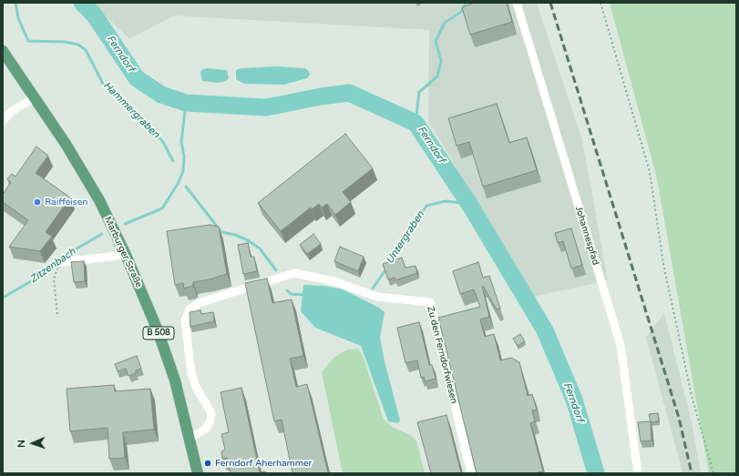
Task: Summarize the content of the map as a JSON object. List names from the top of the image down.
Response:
{
  "streets": {
    "main road": ["Marburger Straße", "B 508"],
    "street": ["Johannespfad", "Zu den Ferndorfwiesen"]
  },
  "crossings": [
    ["Marburger Straße", "Zu den Ferndorfwiesen"]
  ],
  "water": [
    "Ferndorf",
    "Hammergraben",
    "Untergraben",
    "Zitzenbach"
  ],
  "places": ["Raiffeisen", "Ferndorf Aherhammer"],
  "north": "left"
}
